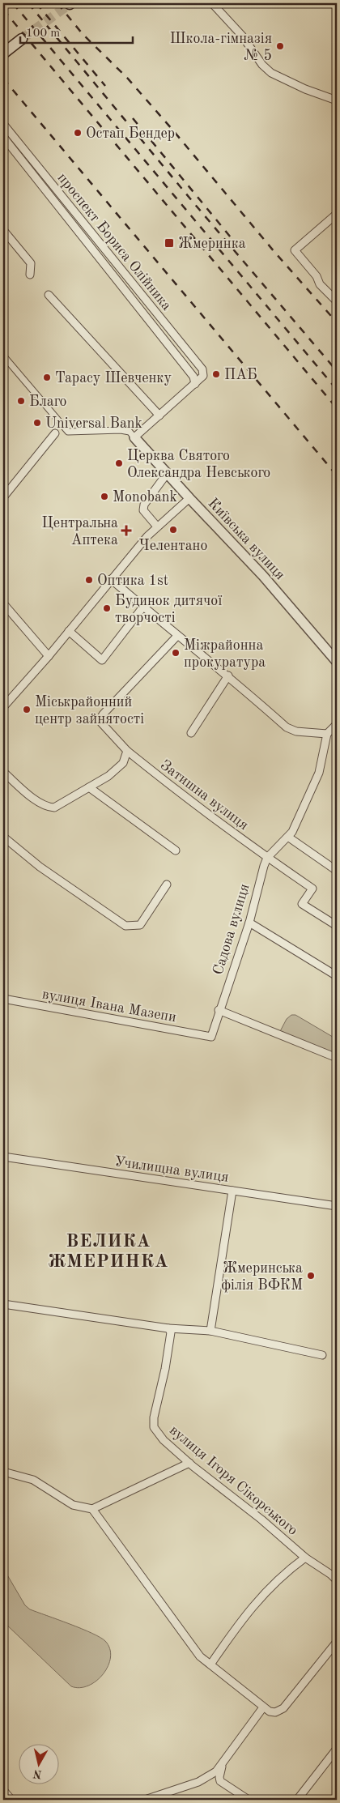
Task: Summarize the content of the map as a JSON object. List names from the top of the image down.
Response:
{
  "streets": {
    "street": [
      "проспект Бориса Олійника",
      "Київська вулиця",
      "Затишна вулиця",
      "Садова вулиця",
      "вулиця Івана Мазепи",
      "Училищна вулиця",
      "вулиця Ігоря Сікорського"
    ]
  },
  "crossings": [
    ["Затишна вулиця", "Садова вулиця"],
    ["Садова вулиця", "вулиця Івана Мазепи"]
  ],
  "districts": ["ВЕЛИКА ЖМЕРИНКА"],
  "places": {
    "other": [
      "Школа-гімназія № 5",
      "Остап Бендер",
      "ПАБ",
      "Тарасу Шевченку",
      "Благо",
      "Universal Bank",
      "Церква Святого Олександра Невського",
      "Monobank",
      "Челентано",
      "Оптика 1st",
      "Будинок дитячої творчості",
      "Міжрайонна прокуратура",
      "Міськрайонний центр зайнятості",
      "Жмеринська філія ВФКМ"
    ],
    "transit": ["Жмеринка"],
    "health": ["Центральна Аптека"]
  },
  "scale_bar": "100 m",
  "north": "bottom"
}
